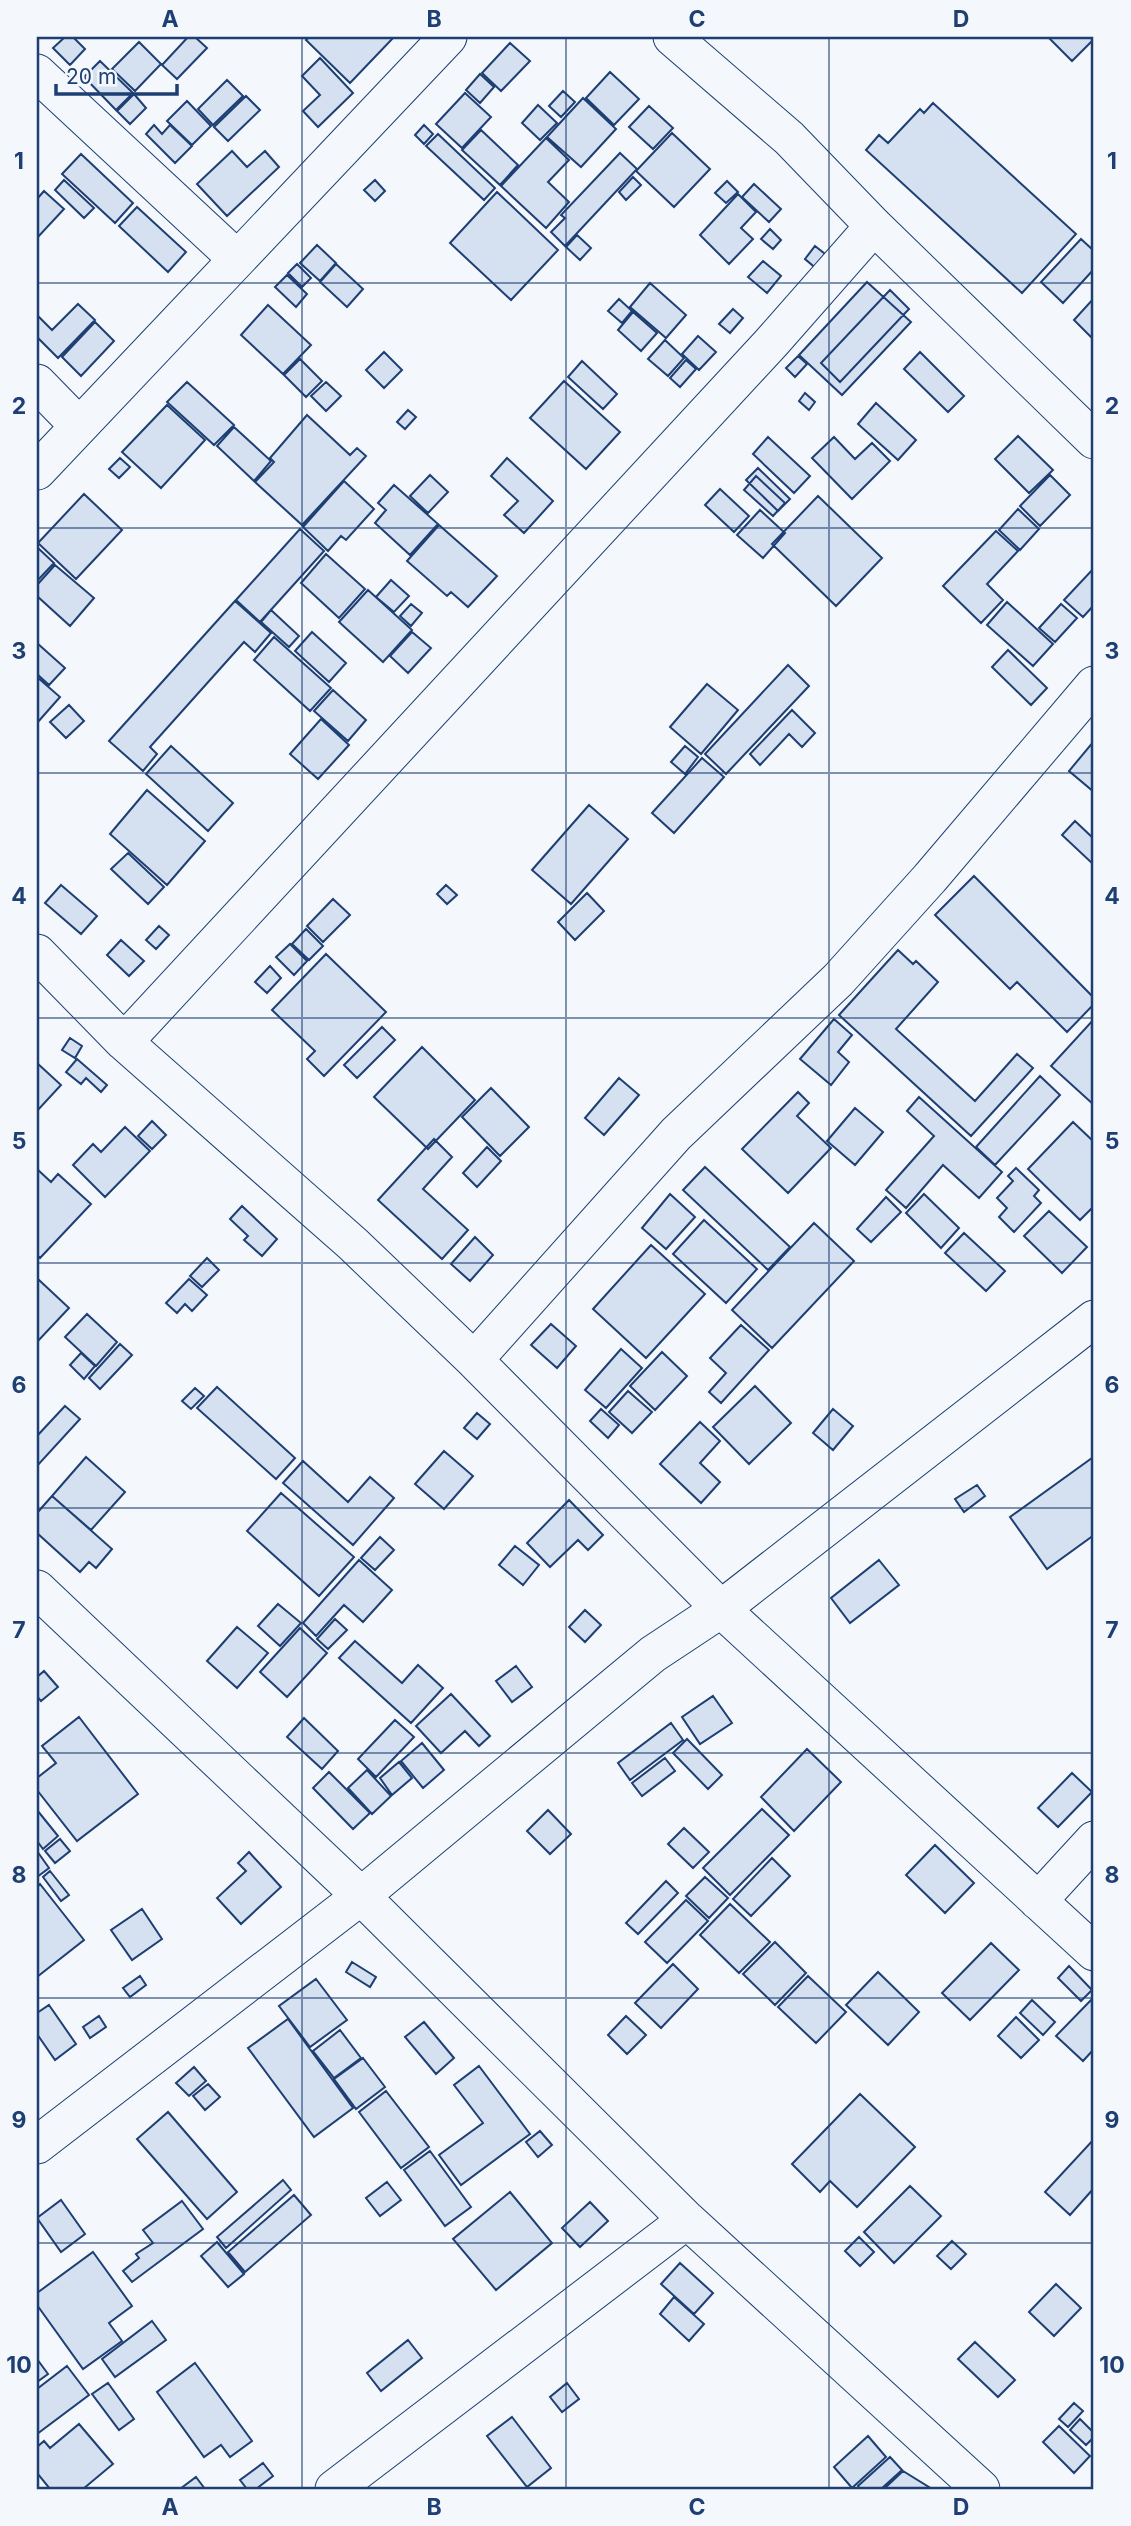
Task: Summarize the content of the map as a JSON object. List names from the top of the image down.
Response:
{
  "scale_bar": "20 m",
  "grid": {
    "columns": [
      "A",
      "B",
      "C",
      "D"
    ],
    "rows": [
      "1",
      "2",
      "3",
      "4",
      "5",
      "6",
      "7",
      "8",
      "9",
      "10"
    ]
  }
}
